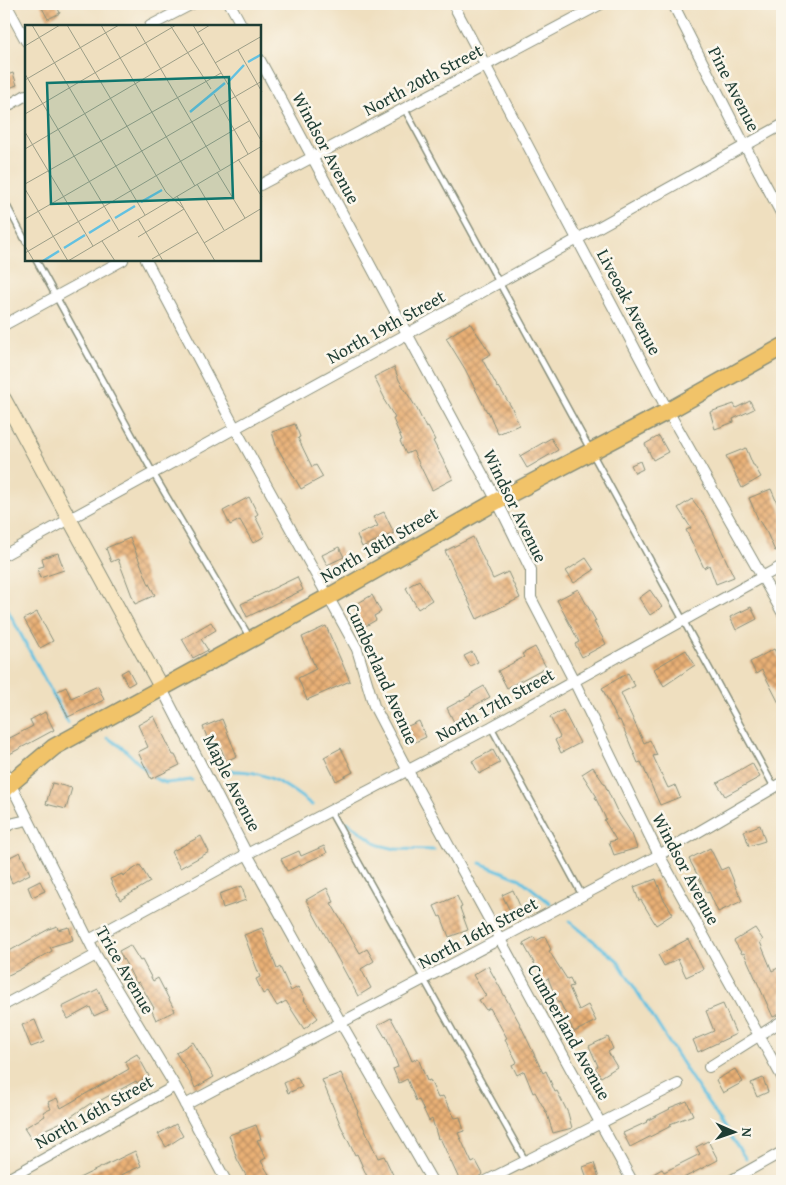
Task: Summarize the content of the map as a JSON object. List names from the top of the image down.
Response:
{
  "streets": {
    "main road": ["North 18th Street"],
    "street": [
      "North 20th Street",
      "Pine Avenue",
      "Windsor Avenue",
      "Liveoak Avenue",
      "North 19th Street",
      "Cumberland Avenue",
      "North 17th Street",
      "Maple Avenue",
      "North 16th Street",
      "Trice Avenue"
    ]
  },
  "crossings": [
    ["North 20th Street", "Windsor Avenue"],
    ["North 20th Street", "Liveoak Avenue"],
    ["Pine Avenue", "North 19th Street"],
    ["Windsor Avenue", "North 19th Street"],
    ["Windsor Avenue", "North 18th Street"],
    ["Windsor Avenue", "North 17th Street"],
    ["Windsor Avenue", "North 16th Street"],
    ["Liveoak Avenue", "North 19th Street"],
    ["Liveoak Avenue", "North 18th Street"],
    ["Liveoak Avenue", "North 17th Street"],
    ["North 19th Street", "Cumberland Avenue"],
    ["North 19th Street", "Maple Avenue"],
    ["North 18th Street", "Cumberland Avenue"],
    ["North 18th Street", "Maple Avenue"],
    ["North 18th Street", "Trice Avenue"],
    ["Cumberland Avenue", "North 17th Street"],
    ["Cumberland Avenue", "North 16th Street"],
    ["North 17th Street", "Maple Avenue"],
    ["North 17th Street", "Trice Avenue"],
    ["Maple Avenue", "North 16th Street"],
    ["North 16th Street", "Trice Avenue"]
  ],
  "north": "right"
}
